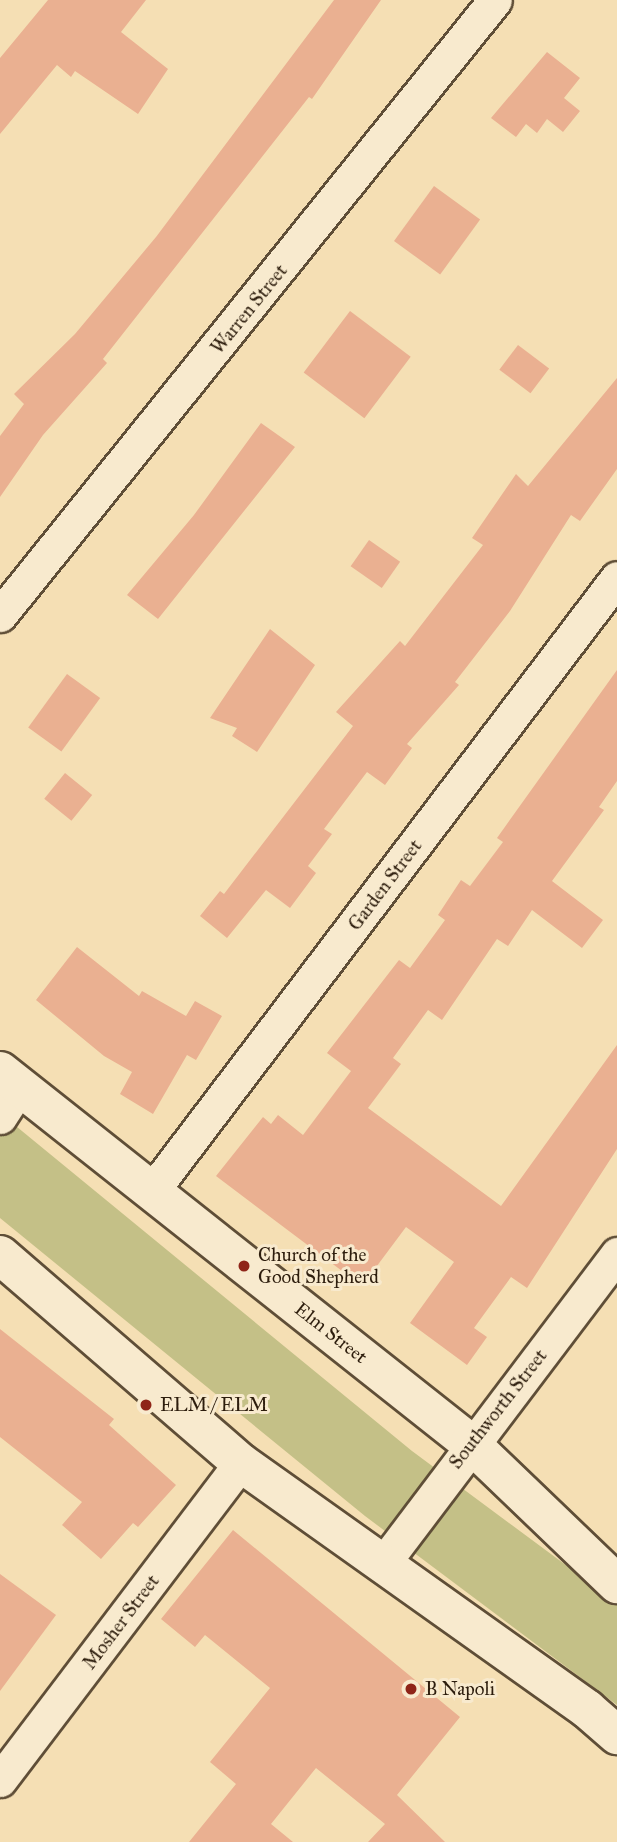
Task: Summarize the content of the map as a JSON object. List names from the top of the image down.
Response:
{
  "streets": {
    "main road": ["Elm Street"],
    "street": [
      "Warren Street",
      "Garden Street",
      "Southworth Street",
      "Mosher Street"
    ]
  },
  "crossings": [
    ["Garden Street", "Elm Street"],
    ["Elm Street", "Southworth Street"]
  ],
  "places": ["Church of the Good Shepherd", "ELM / ELM", "B Napoli"]
}
